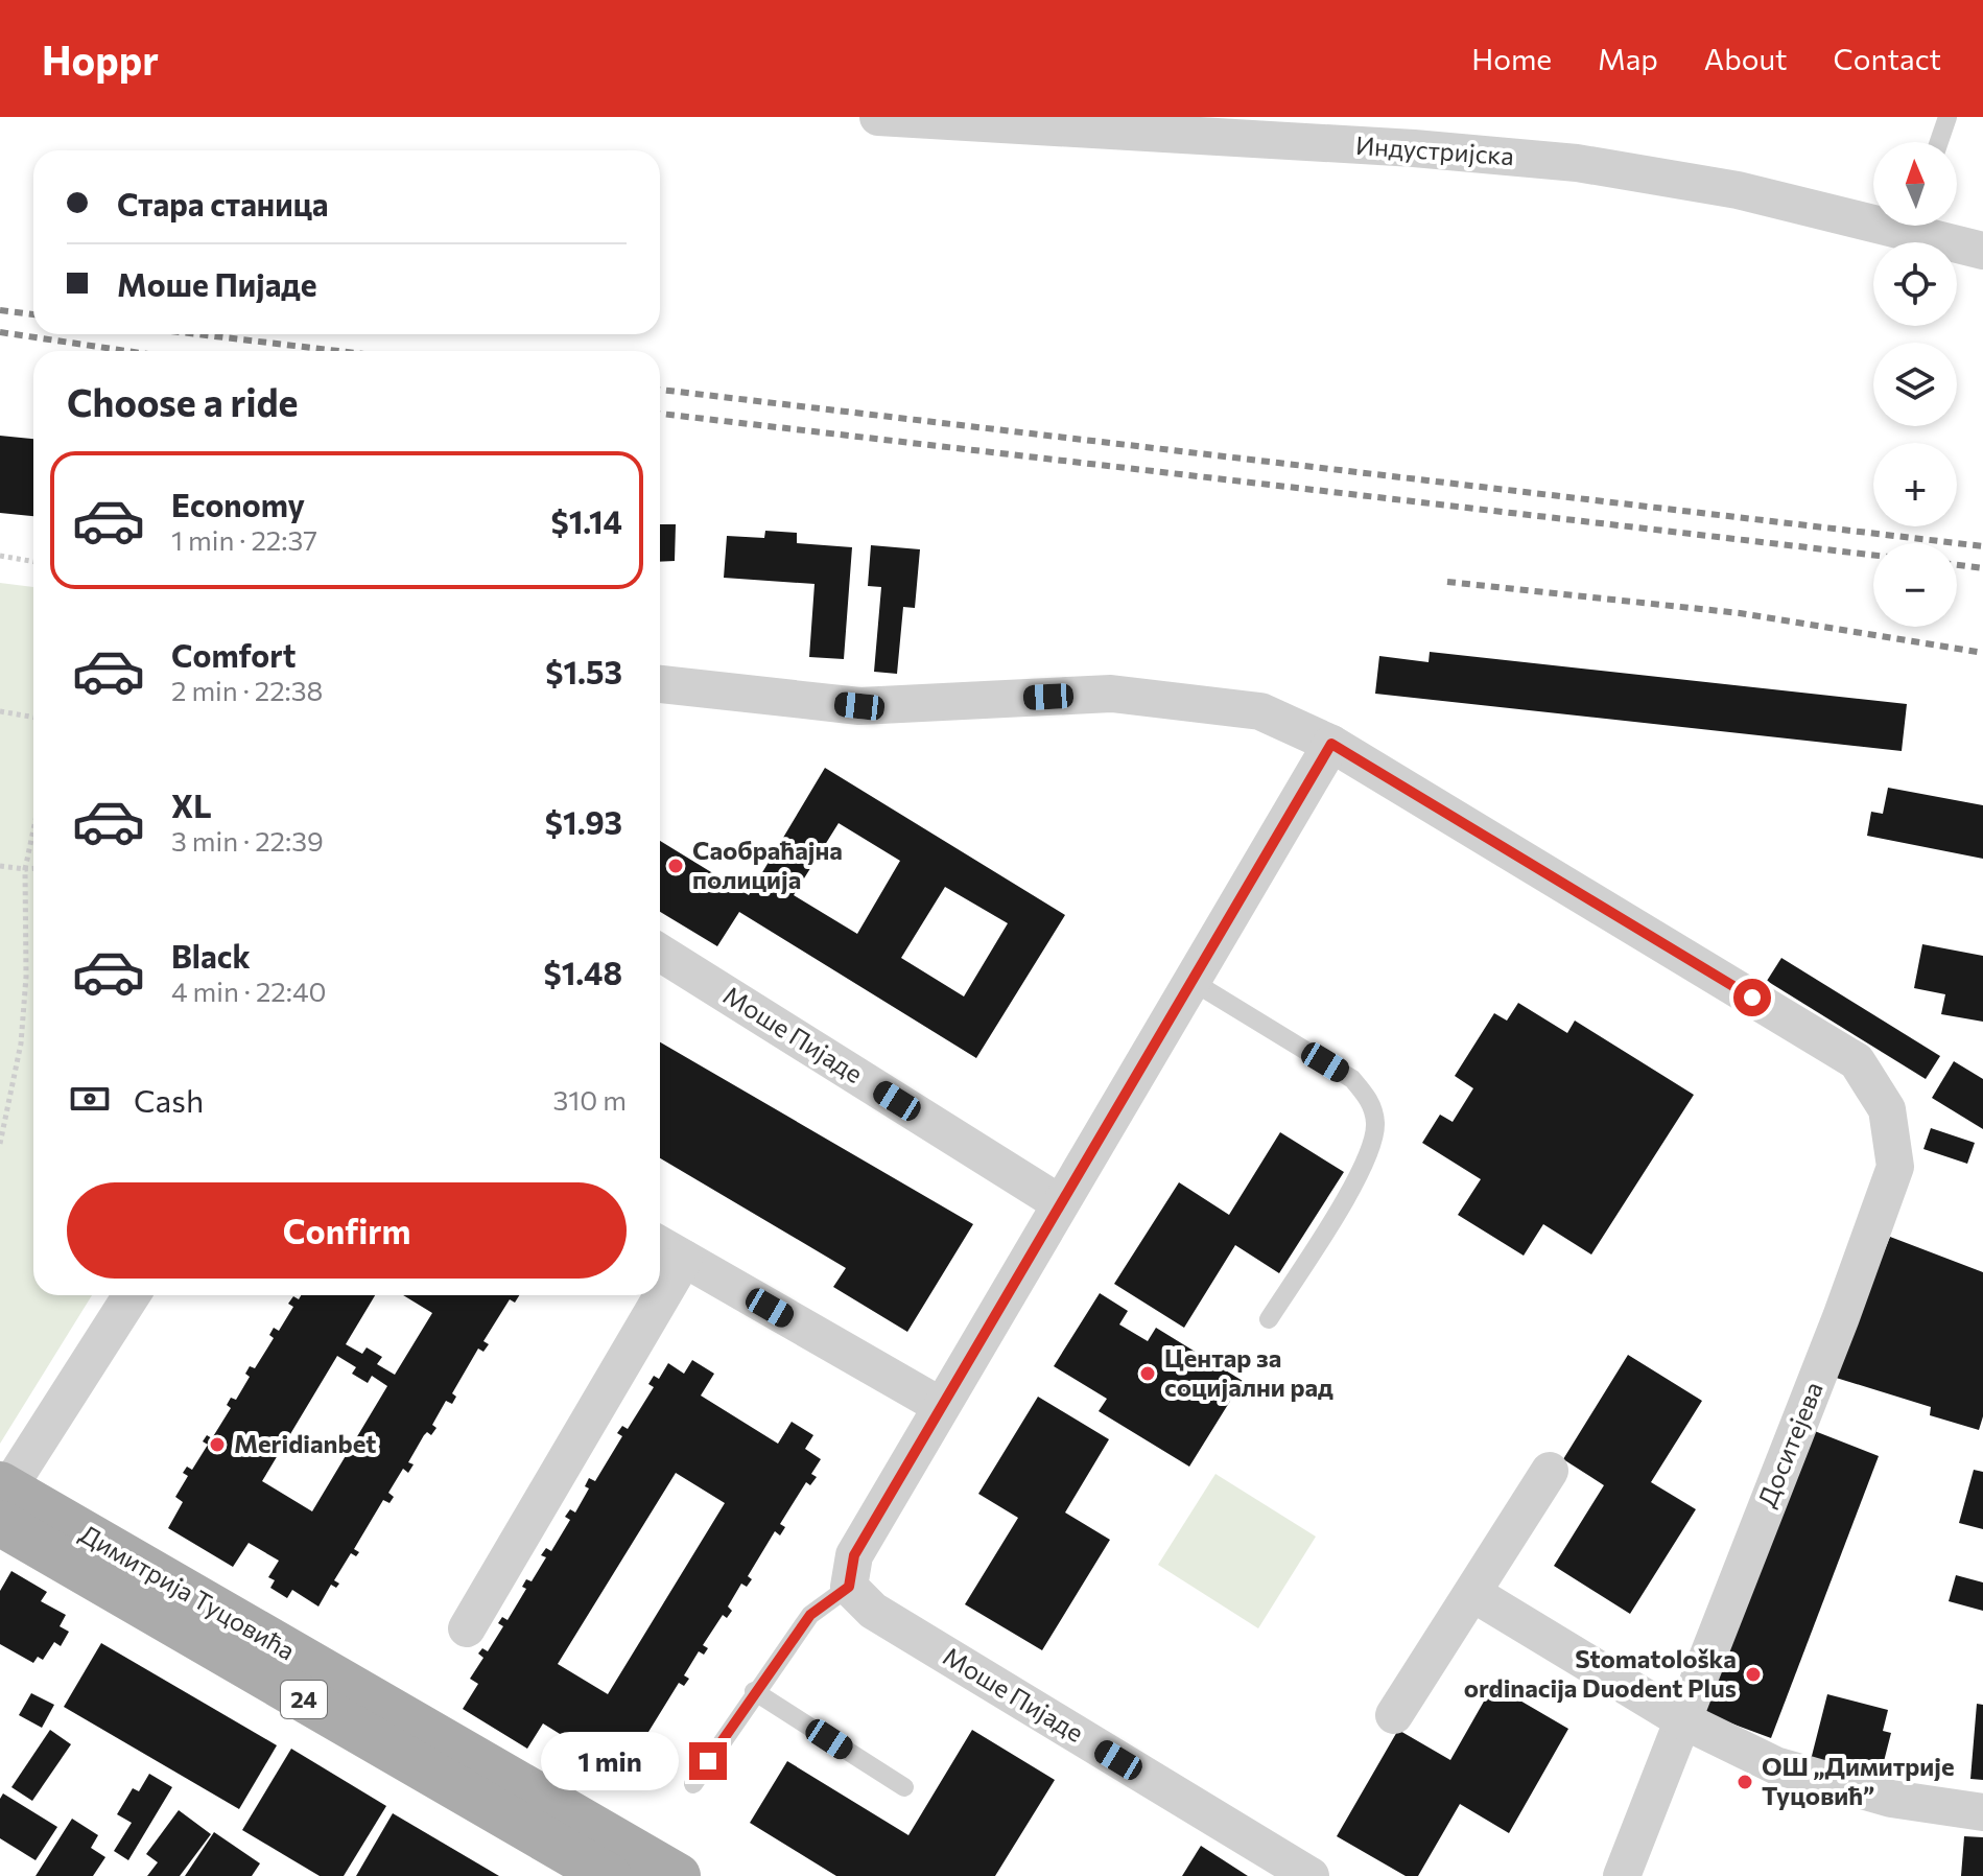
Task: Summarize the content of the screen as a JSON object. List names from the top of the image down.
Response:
{
  "streets": {
    "main road": ["Димитрија Туцовића", "24"],
    "street": ["Индустријска", "Моше Пијаде", "Доситејева"]
  },
  "places": [
    "Саобраћајна полиција",
    "Центар за социјални рад",
    "Meridianbet",
    "Stomatološka ordinacija Duodent Plus",
    "ОШ „Димитрије Туцовић”"
  ],
  "north": "top",
  "page": {
    "header": "Hoppr",
    "nav": [
      "Home",
      "Map",
      "About",
      "Contact"
    ],
    "map_buttons": ["+", "−"],
    "banner": ["Стара станица", "Моше Пијаде"],
    "heading": "Choose a ride",
    "list": [
      {
        "name": "Economy",
        "note": "1 min · 22:37",
        "value": "$1.14"
      },
      {
        "name": "Comfort",
        "note": "2 min · 22:38",
        "value": "$1.53"
      },
      {
        "name": "XL",
        "note": "3 min · 22:39",
        "value": "$1.93"
      },
      {
        "name": "Black",
        "note": "4 min · 22:40",
        "value": "$1.48"
      }
    ],
    "pay": ["Cash", "310 m"],
    "buttons": "Confirm",
    "bubble": "1 min"
  }
}
